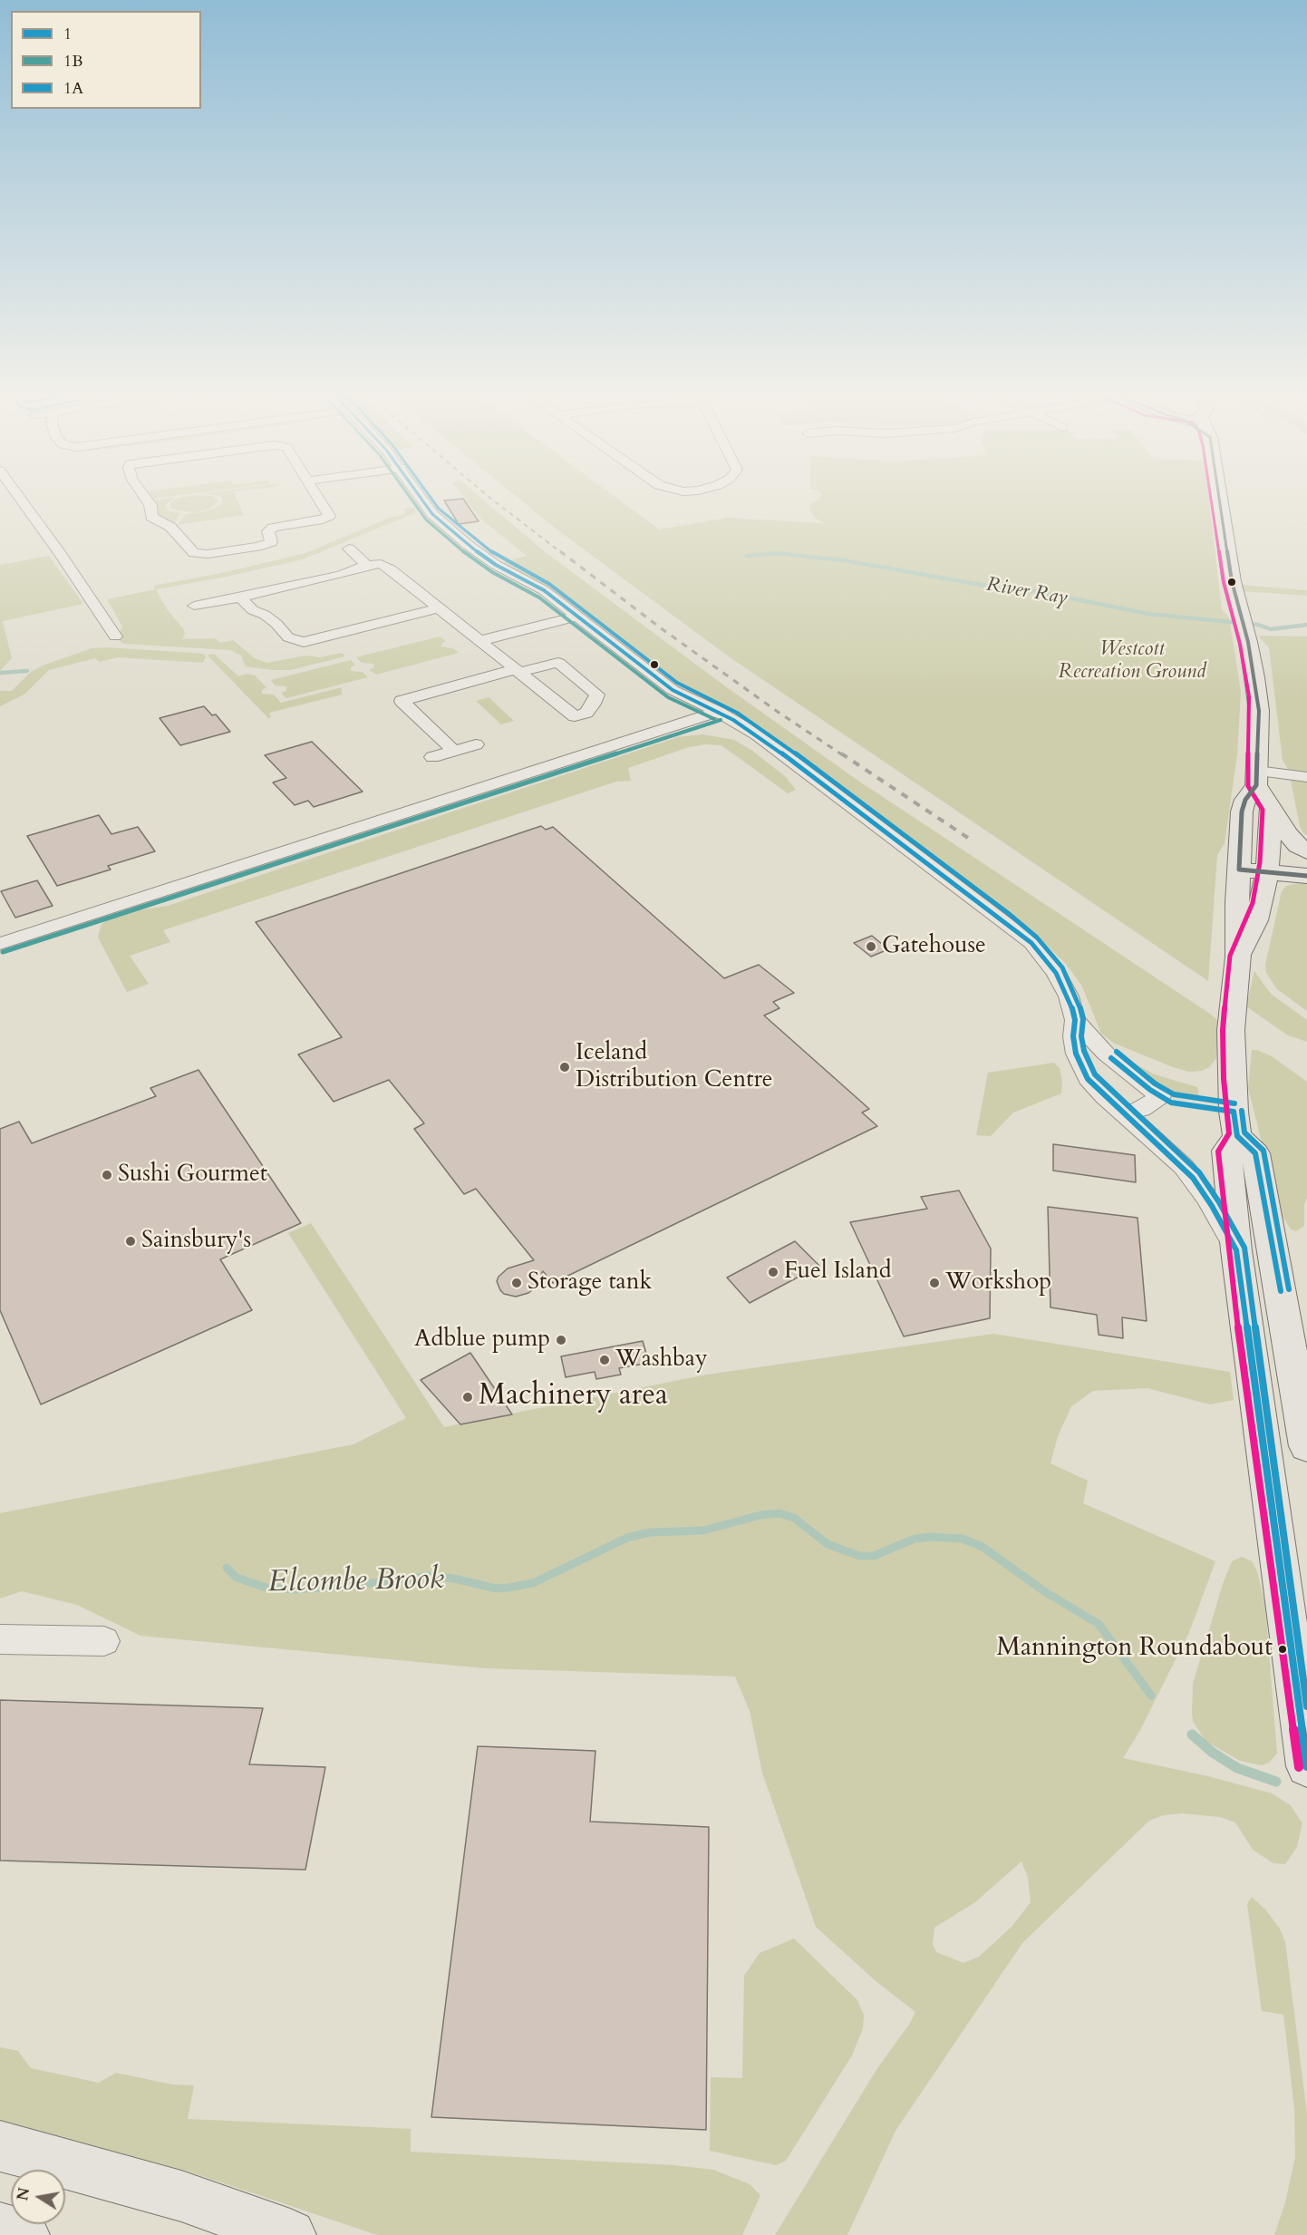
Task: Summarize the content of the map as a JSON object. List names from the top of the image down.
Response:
{
  "water": ["River Ray", "Elcombe Brook"],
  "parks": ["Westcott Recreation Ground"],
  "places": [
    "Gatehouse",
    "Iceland Distribution Centre",
    "Sushi Gourmet",
    "Sainsbury's",
    "Fuel Island",
    "Storage tank",
    "Workshop",
    "Adblue pump",
    "Washbay",
    "Machinery area",
    "Mannington Roundabout"
  ],
  "lines": ["transit line 1", "transit line 1B", "transit line 1A"],
  "legend": ["1", "1B", "1A"],
  "north": "left"
}
